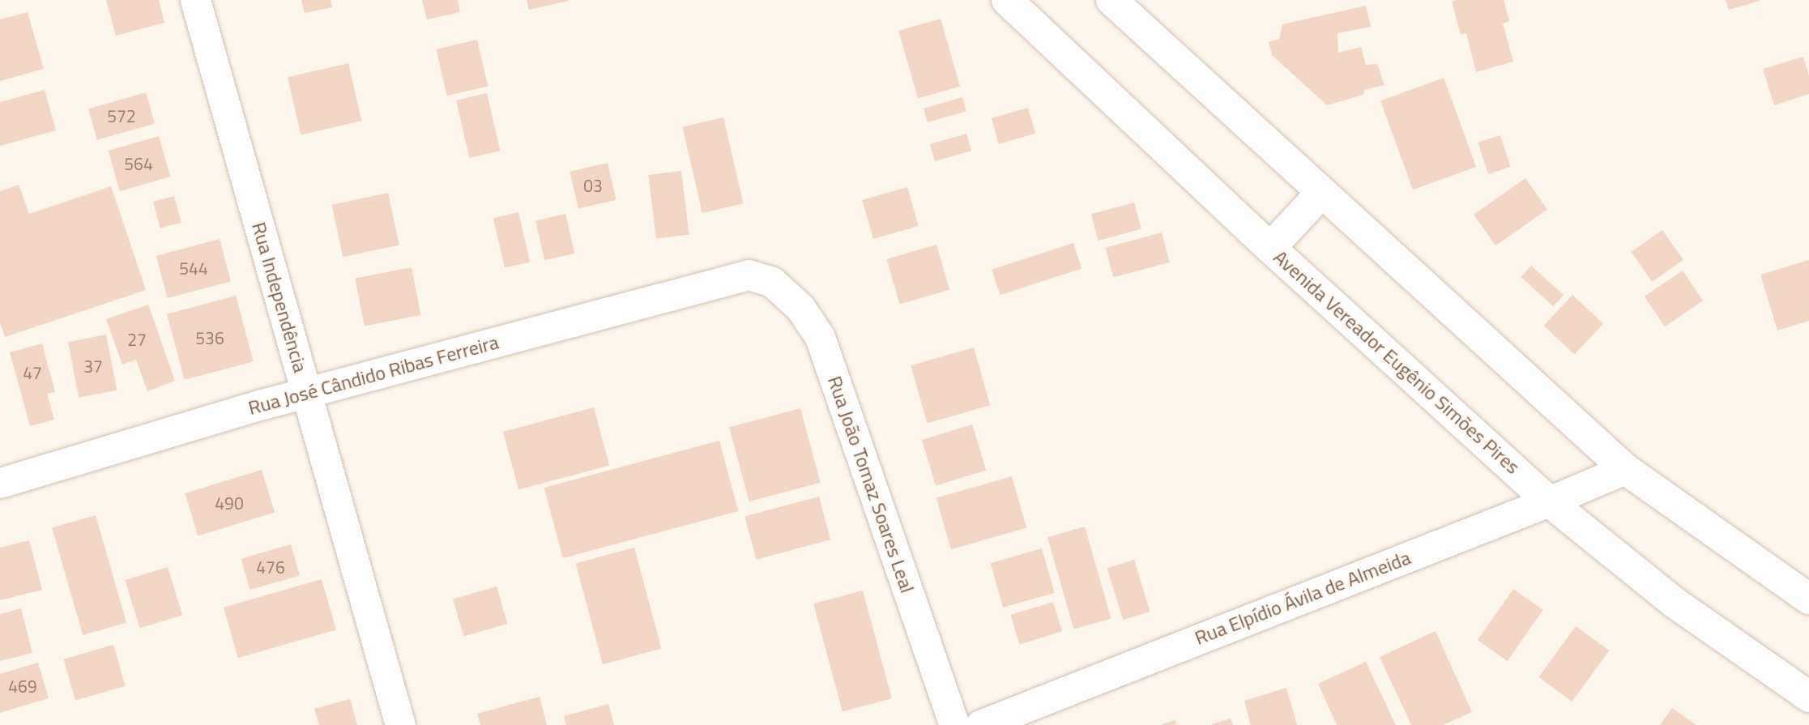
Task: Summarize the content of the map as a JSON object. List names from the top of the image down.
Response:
{
  "streets": {
    "street": [
      "Rua Independência",
      "Avenida Vereador Eugênio Simões Pires",
      "Rua José Cândido Ribas Ferreira",
      "Rua João Tomaz Soares Leal",
      "Rua Elpídio Ávila de Almeida"
    ]
  },
  "crossings": [
    ["Rua Independência", "Rua José Cândido Ribas Ferreira"],
    ["Avenida Vereador Eugênio Simões Pires", "Rua Elpídio Ávila de Almeida"],
    ["Rua José Cândido Ribas Ferreira", "Rua João Tomaz Soares Leal"]
  ],
  "house_numbers": [
    "572",
    "564",
    "03",
    "544",
    "536",
    "27",
    "37",
    "47",
    "490",
    "476",
    "469"
  ]
}
